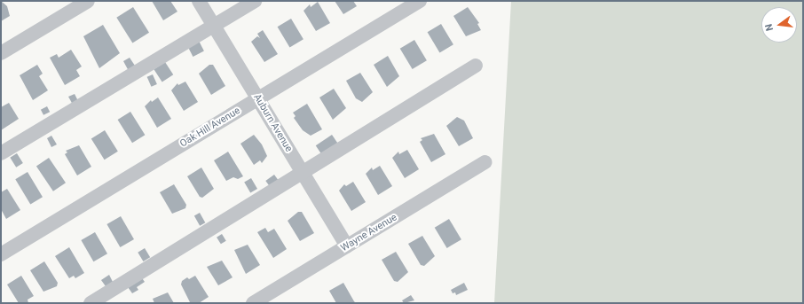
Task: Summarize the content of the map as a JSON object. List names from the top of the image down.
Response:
{
  "streets": {
    "street": ["Auburn Avenue", "Oak Hill Avenue", "Wayne Avenue"]
  },
  "crossings": [
    ["Auburn Avenue", "Oak Hill Avenue"],
    ["Auburn Avenue", "Wayne Avenue"]
  ],
  "north": "left"
}
